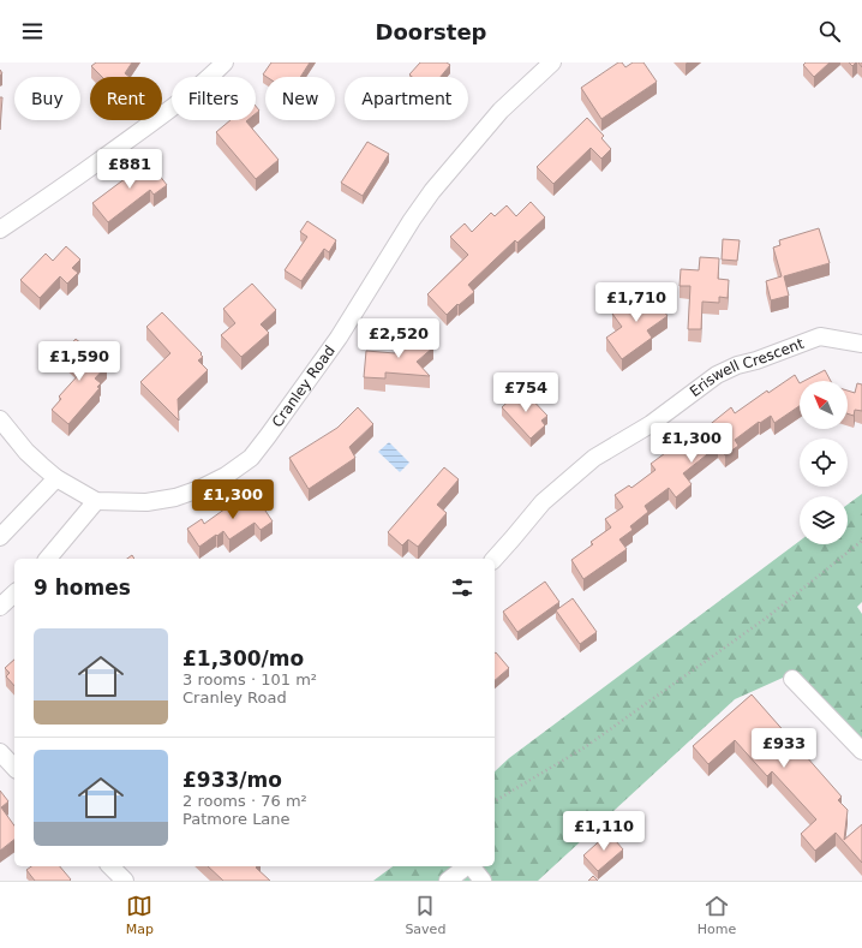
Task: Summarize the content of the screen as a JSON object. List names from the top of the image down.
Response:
{
  "streets": {
    "street": ["Eriswell Crescent", "Cranley Road"]
  },
  "north": "top left",
  "page": {
    "header": "Doorstep",
    "chip": [
      "Buy",
      "Rent",
      "Filters",
      "New",
      "Apartment"
    ],
    "price": [
      "£881",
      "£1,710",
      "£2,520",
      "£1,590",
      "£754",
      "£1,300",
      "£1,300",
      "£933",
      "£1,110"
    ],
    "heading": "9 homes",
    "list": [
      {
        "name": "£1,300/mo",
        "note": "3 rooms · 101 m² · Cranley Road"
      },
      {
        "name": "£933/mo",
        "note": "2 rooms · 76 m² · Patmore Lane"
      }
    ],
    "tabs": ["Map", "Saved", "Home"]
  }
}
